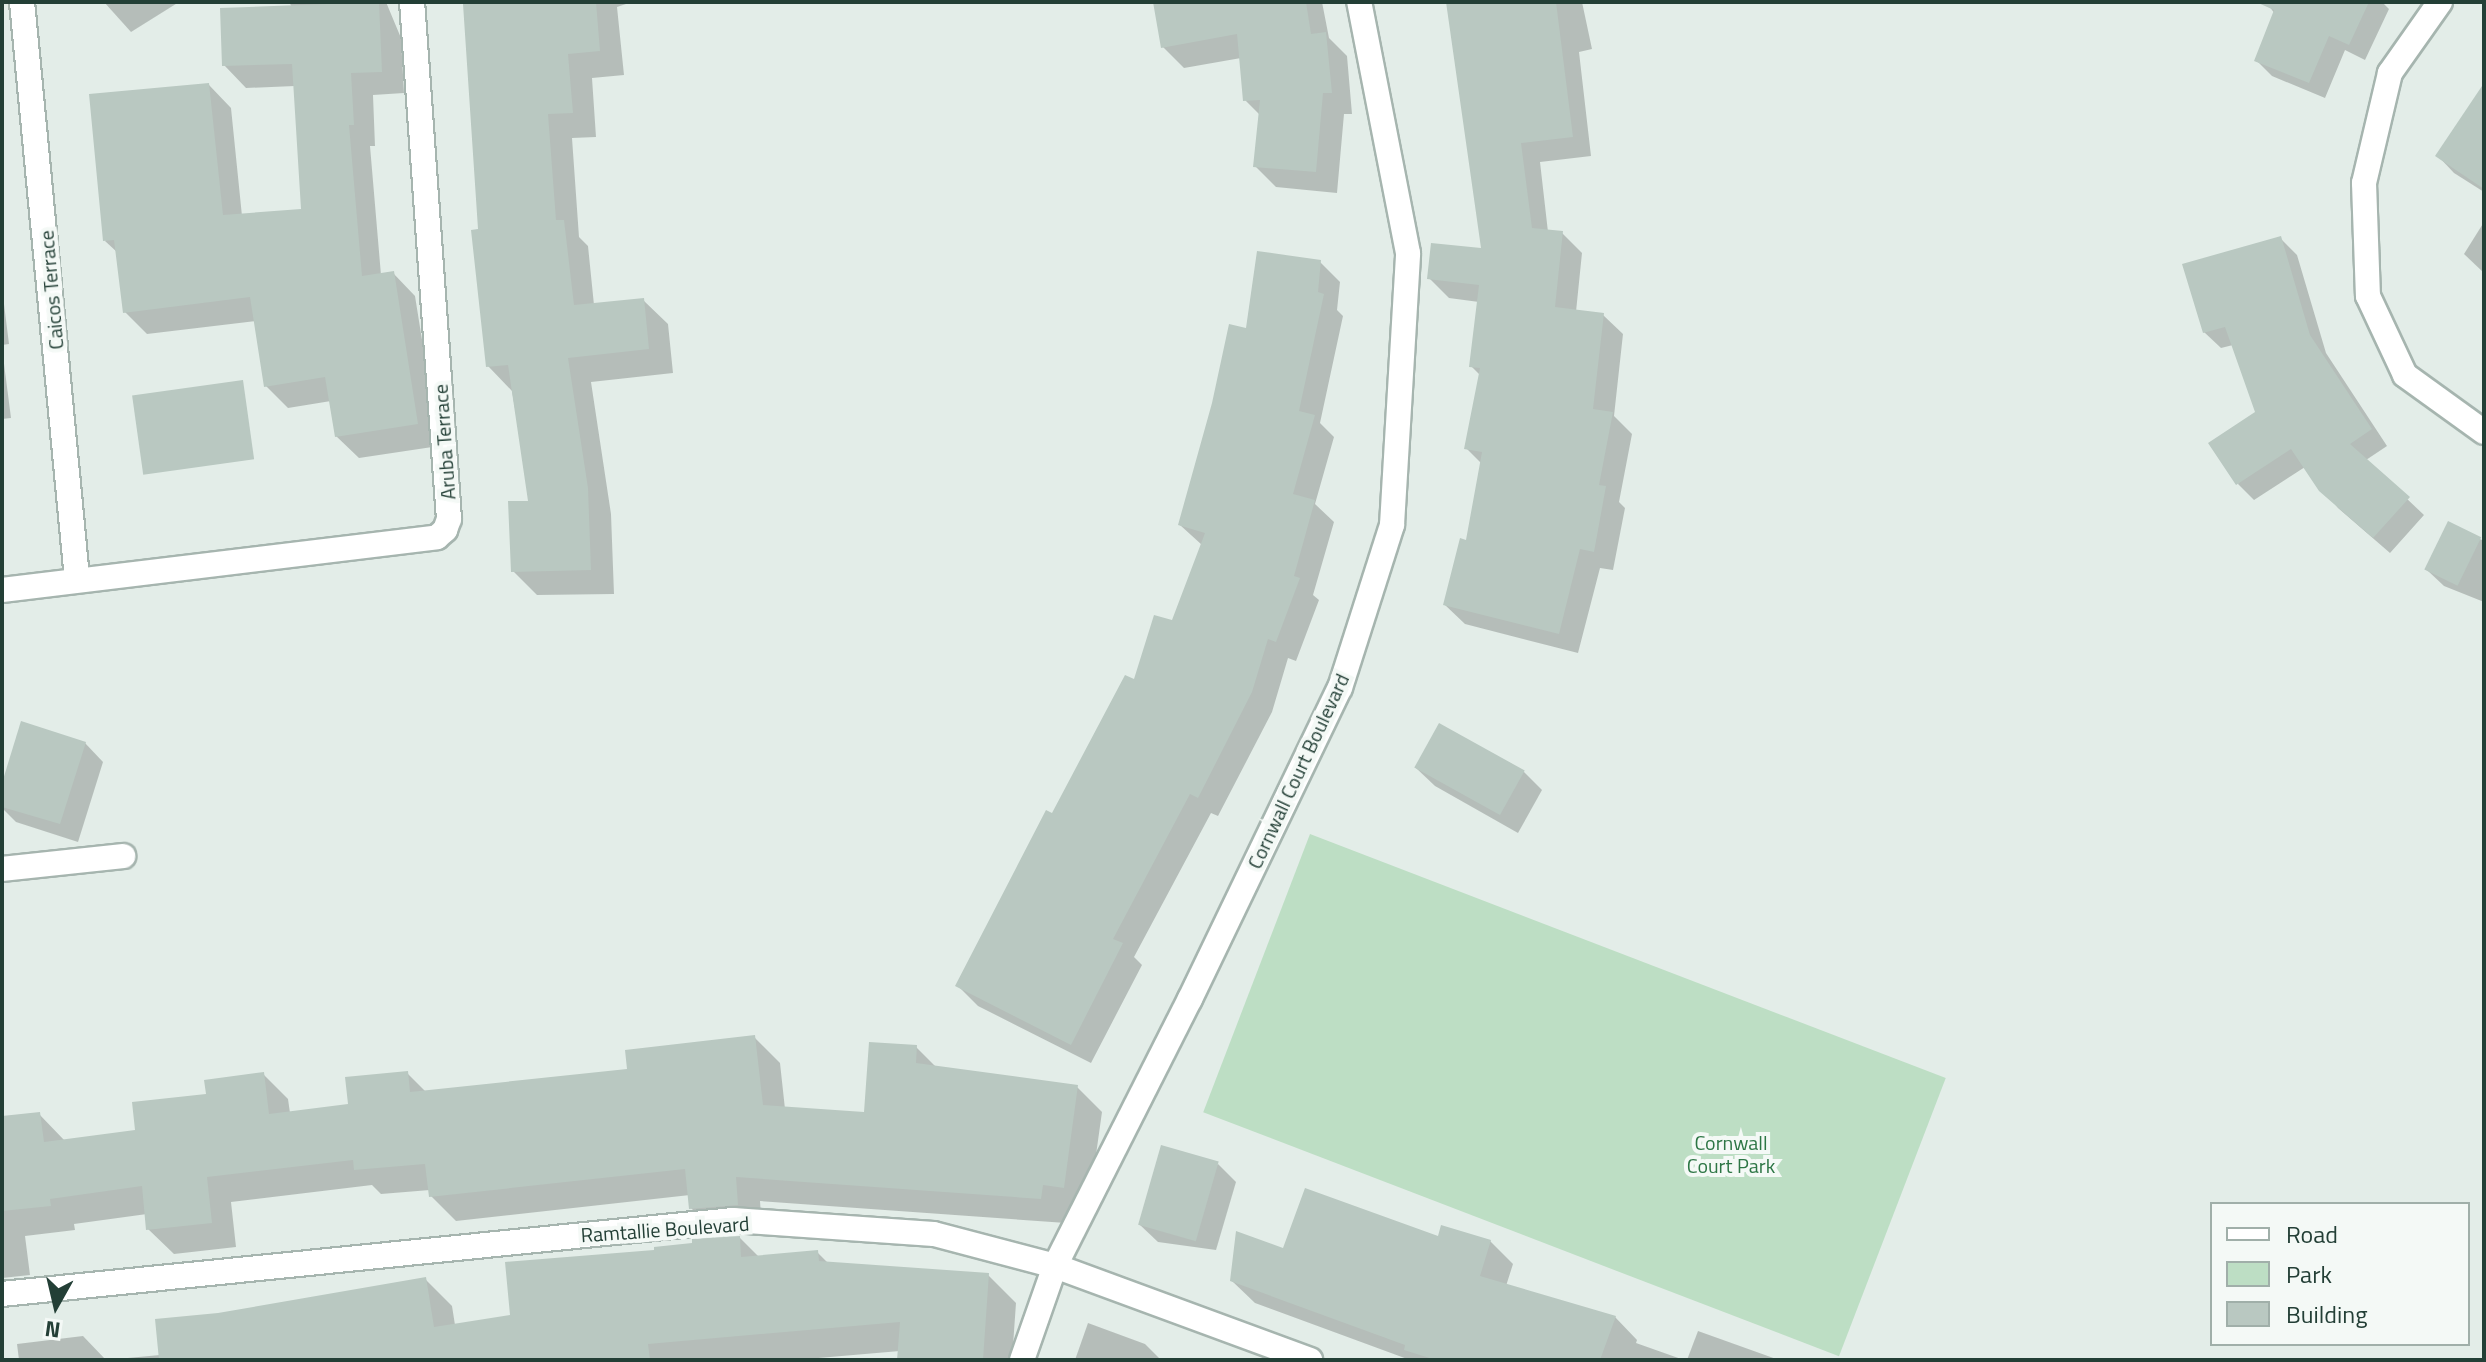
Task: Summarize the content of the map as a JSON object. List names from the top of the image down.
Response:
{
  "streets": {
    "street": [
      "Caicos Terrace",
      "Aruba Terrace",
      "Cornwall Court Boulevard",
      "Ramtallie Boulevard"
    ]
  },
  "crossings": [
    ["Caicos Terrace", "Aruba Terrace"],
    ["Cornwall Court Boulevard", "Ramtallie Boulevard"]
  ],
  "parks": ["Cornwall Court Park"],
  "legend": ["Road", "Park", "Building"],
  "north": "bottom"
}
